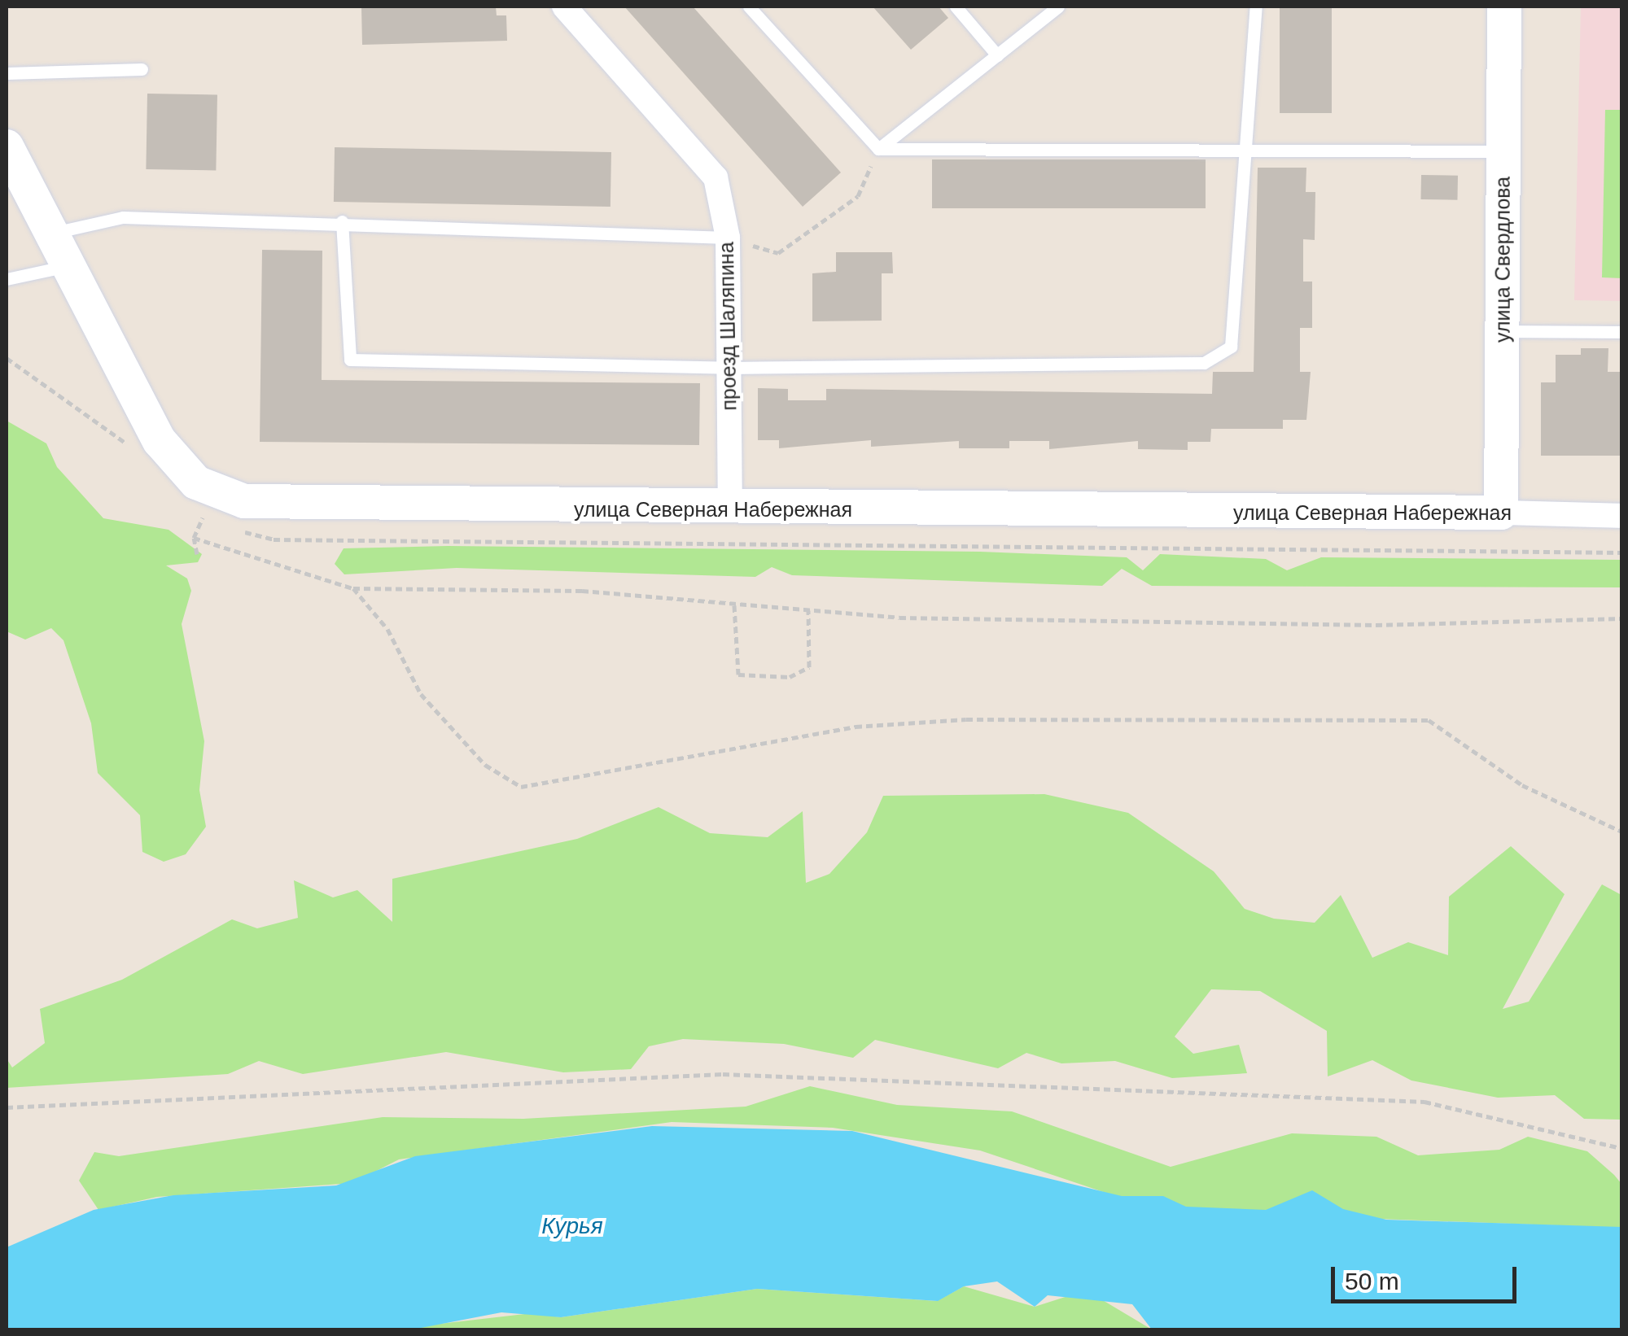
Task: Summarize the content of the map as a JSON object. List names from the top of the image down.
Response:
{
  "streets": {
    "street": ["улица Свердлова", "проезд Шаляпина", "улица Северная Набережная"]
  },
  "crossings": [
    ["улица Свердлова", "улица Северная Набережная"],
    ["проезд Шаляпина", "улица Северная Набережная"]
  ],
  "water": ["Курья"],
  "scale_bar": "50 m"
}
